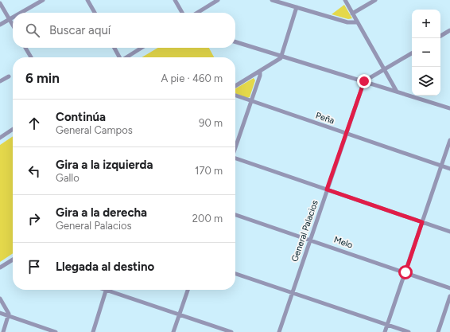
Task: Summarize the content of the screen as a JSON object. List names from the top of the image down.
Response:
{
  "streets": {
    "street": ["Peña", "General Palacios", "Melo"]
  },
  "crossings": [
    ["Peña", "General Palacios"],
    ["General Palacios", "Melo"]
  ],
  "page": {
    "map_buttons": ["+", "−"],
    "search": "Buscar aquí",
    "heading": ["6 min", "A pie · 460 m"],
    "list": [
      ["Continúa", "General Campos", "90 m"],
      ["Gira a la izquierda", "Gallo", "170 m"],
      ["Gira a la derecha", "General Palacios", "200 m"],
      "Llegada al destino"
    ]
  }
}
